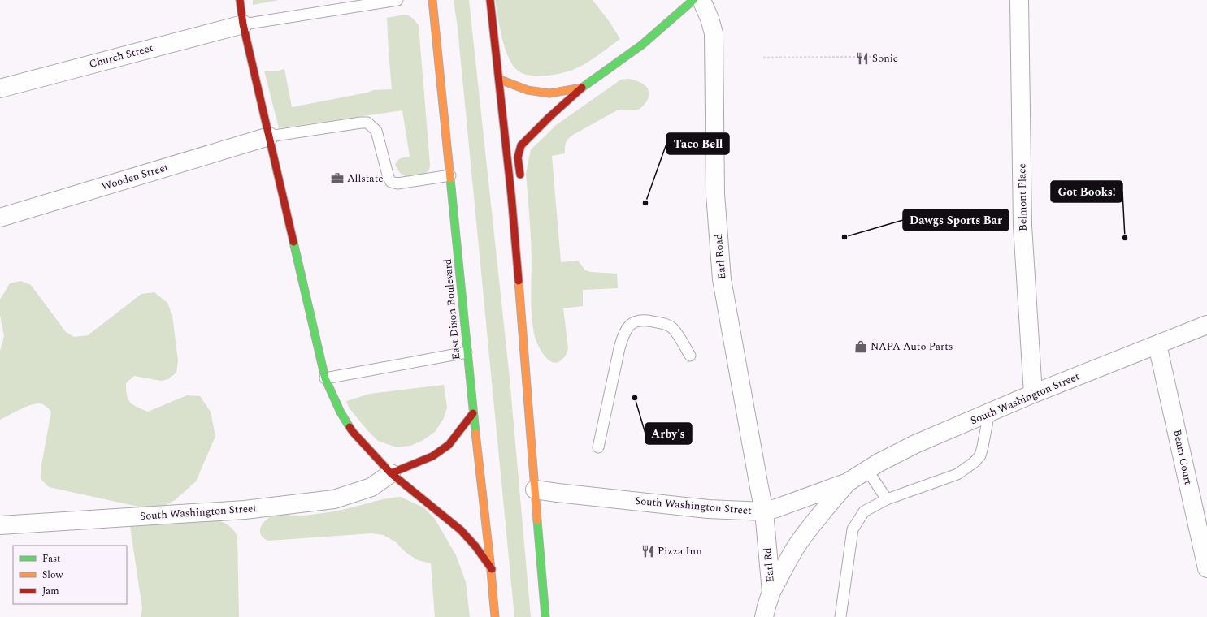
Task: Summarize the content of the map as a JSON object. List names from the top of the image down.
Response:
{
  "streets": {
    "main road": ["East Dixon Boulevard"],
    "street": [
      "Church Street",
      "Wooden Street",
      "Belmont Place",
      "Earl Road",
      "South Washington Street",
      "Beam Court",
      "Earl Rd"
    ]
  },
  "crossings": [
    ["Belmont Place", "South Washington Street"],
    ["Earl Road", "South Washington Street"],
    ["Earl Road", "Earl Rd"],
    ["South Washington Street", "Beam Court"],
    ["South Washington Street", "Earl Rd"]
  ],
  "places": {
    "restaurant": ["Sonic", "Pizza Inn"],
    "office": ["Allstate"],
    "other": [
      "Taco Bell",
      "Dawgs Sports Bar",
      "Got Books!",
      "Arby's"
    ],
    "shop": ["NAPA Auto Parts"]
  },
  "legend": ["Fast", "Slow", "Jam"]
}
